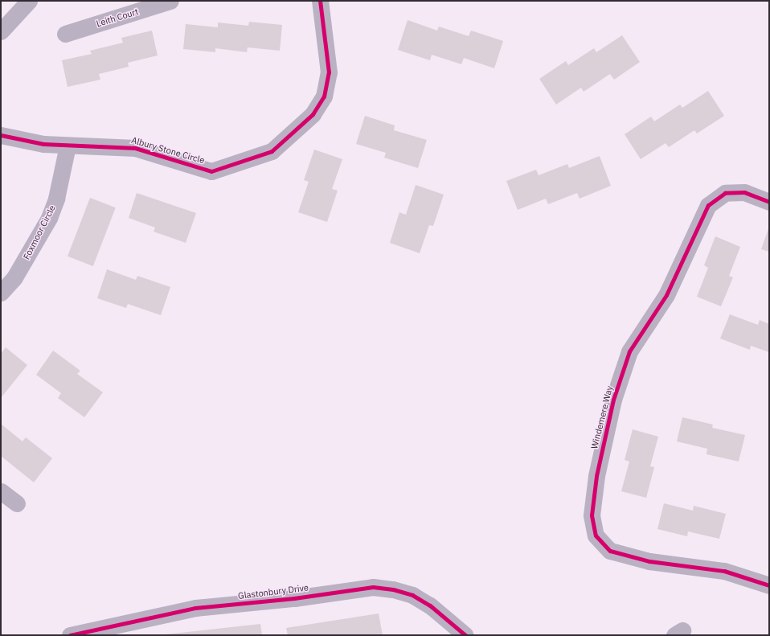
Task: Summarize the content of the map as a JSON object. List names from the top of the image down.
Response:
{
  "streets": {
    "street": [
      "Leith Court",
      "Albury Stone Circle",
      "Foxmoor Circle",
      "Windemere Way",
      "Glastonbury Drive"
    ]
  },
  "crossings": [
    ["Albury Stone Circle", "Foxmoor Circle"]
  ]
}
